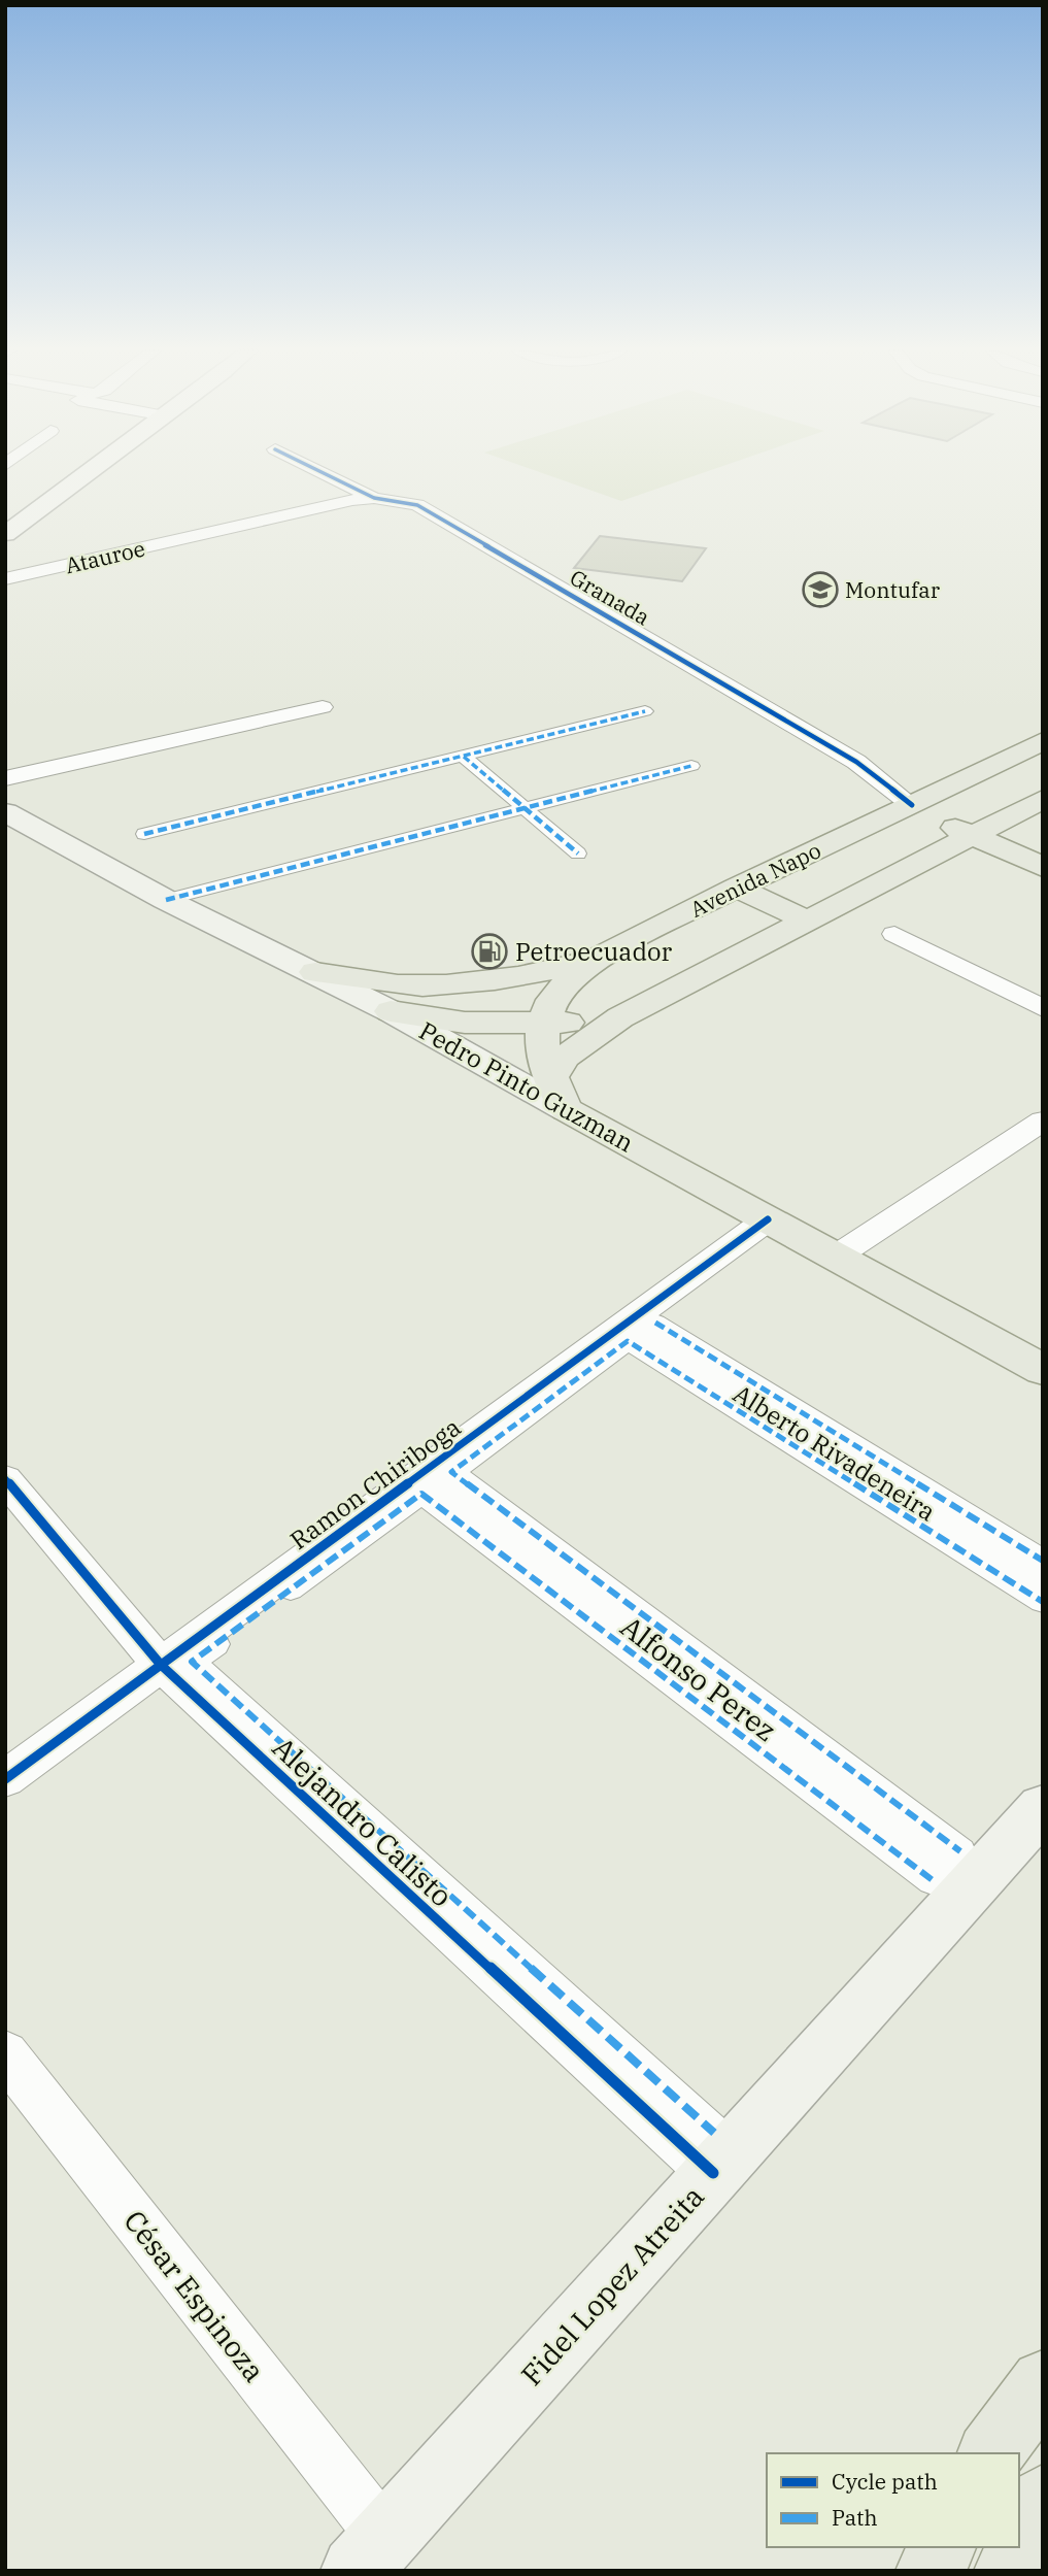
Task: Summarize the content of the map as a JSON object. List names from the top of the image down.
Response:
{
  "streets": {
    "main road": ["Avenida Napo", "Pedro Pinto Guzman", "Fidel Lopez Atreita"],
    "street": [
      "Atauroe",
      "Granada",
      "Alberto Rivadeneira",
      "Ramon Chiriboga",
      "Alfonso Perez",
      "Alejandro Calisto",
      "César Espinoza"
    ]
  },
  "crossings": [
    ["Atauroe", "Granada"],
    ["Granada", "Avenida Napo"],
    ["Pedro Pinto Guzman", "Ramon Chiriboga"],
    ["Alberto Rivadeneira", "Ramon Chiriboga"],
    ["Ramon Chiriboga", "Alfonso Perez"],
    ["Ramon Chiriboga", "Alejandro Calisto"],
    ["Alfonso Perez", "Fidel Lopez Atreita"],
    ["Alejandro Calisto", "Fidel Lopez Atreita"],
    ["Fidel Lopez Atreita", "César Espinoza"]
  ],
  "places": {
    "school or university": ["Montufar"],
    "fuel station": ["Petroecuador"]
  },
  "legend": ["Cycle path", "Path"]
}
